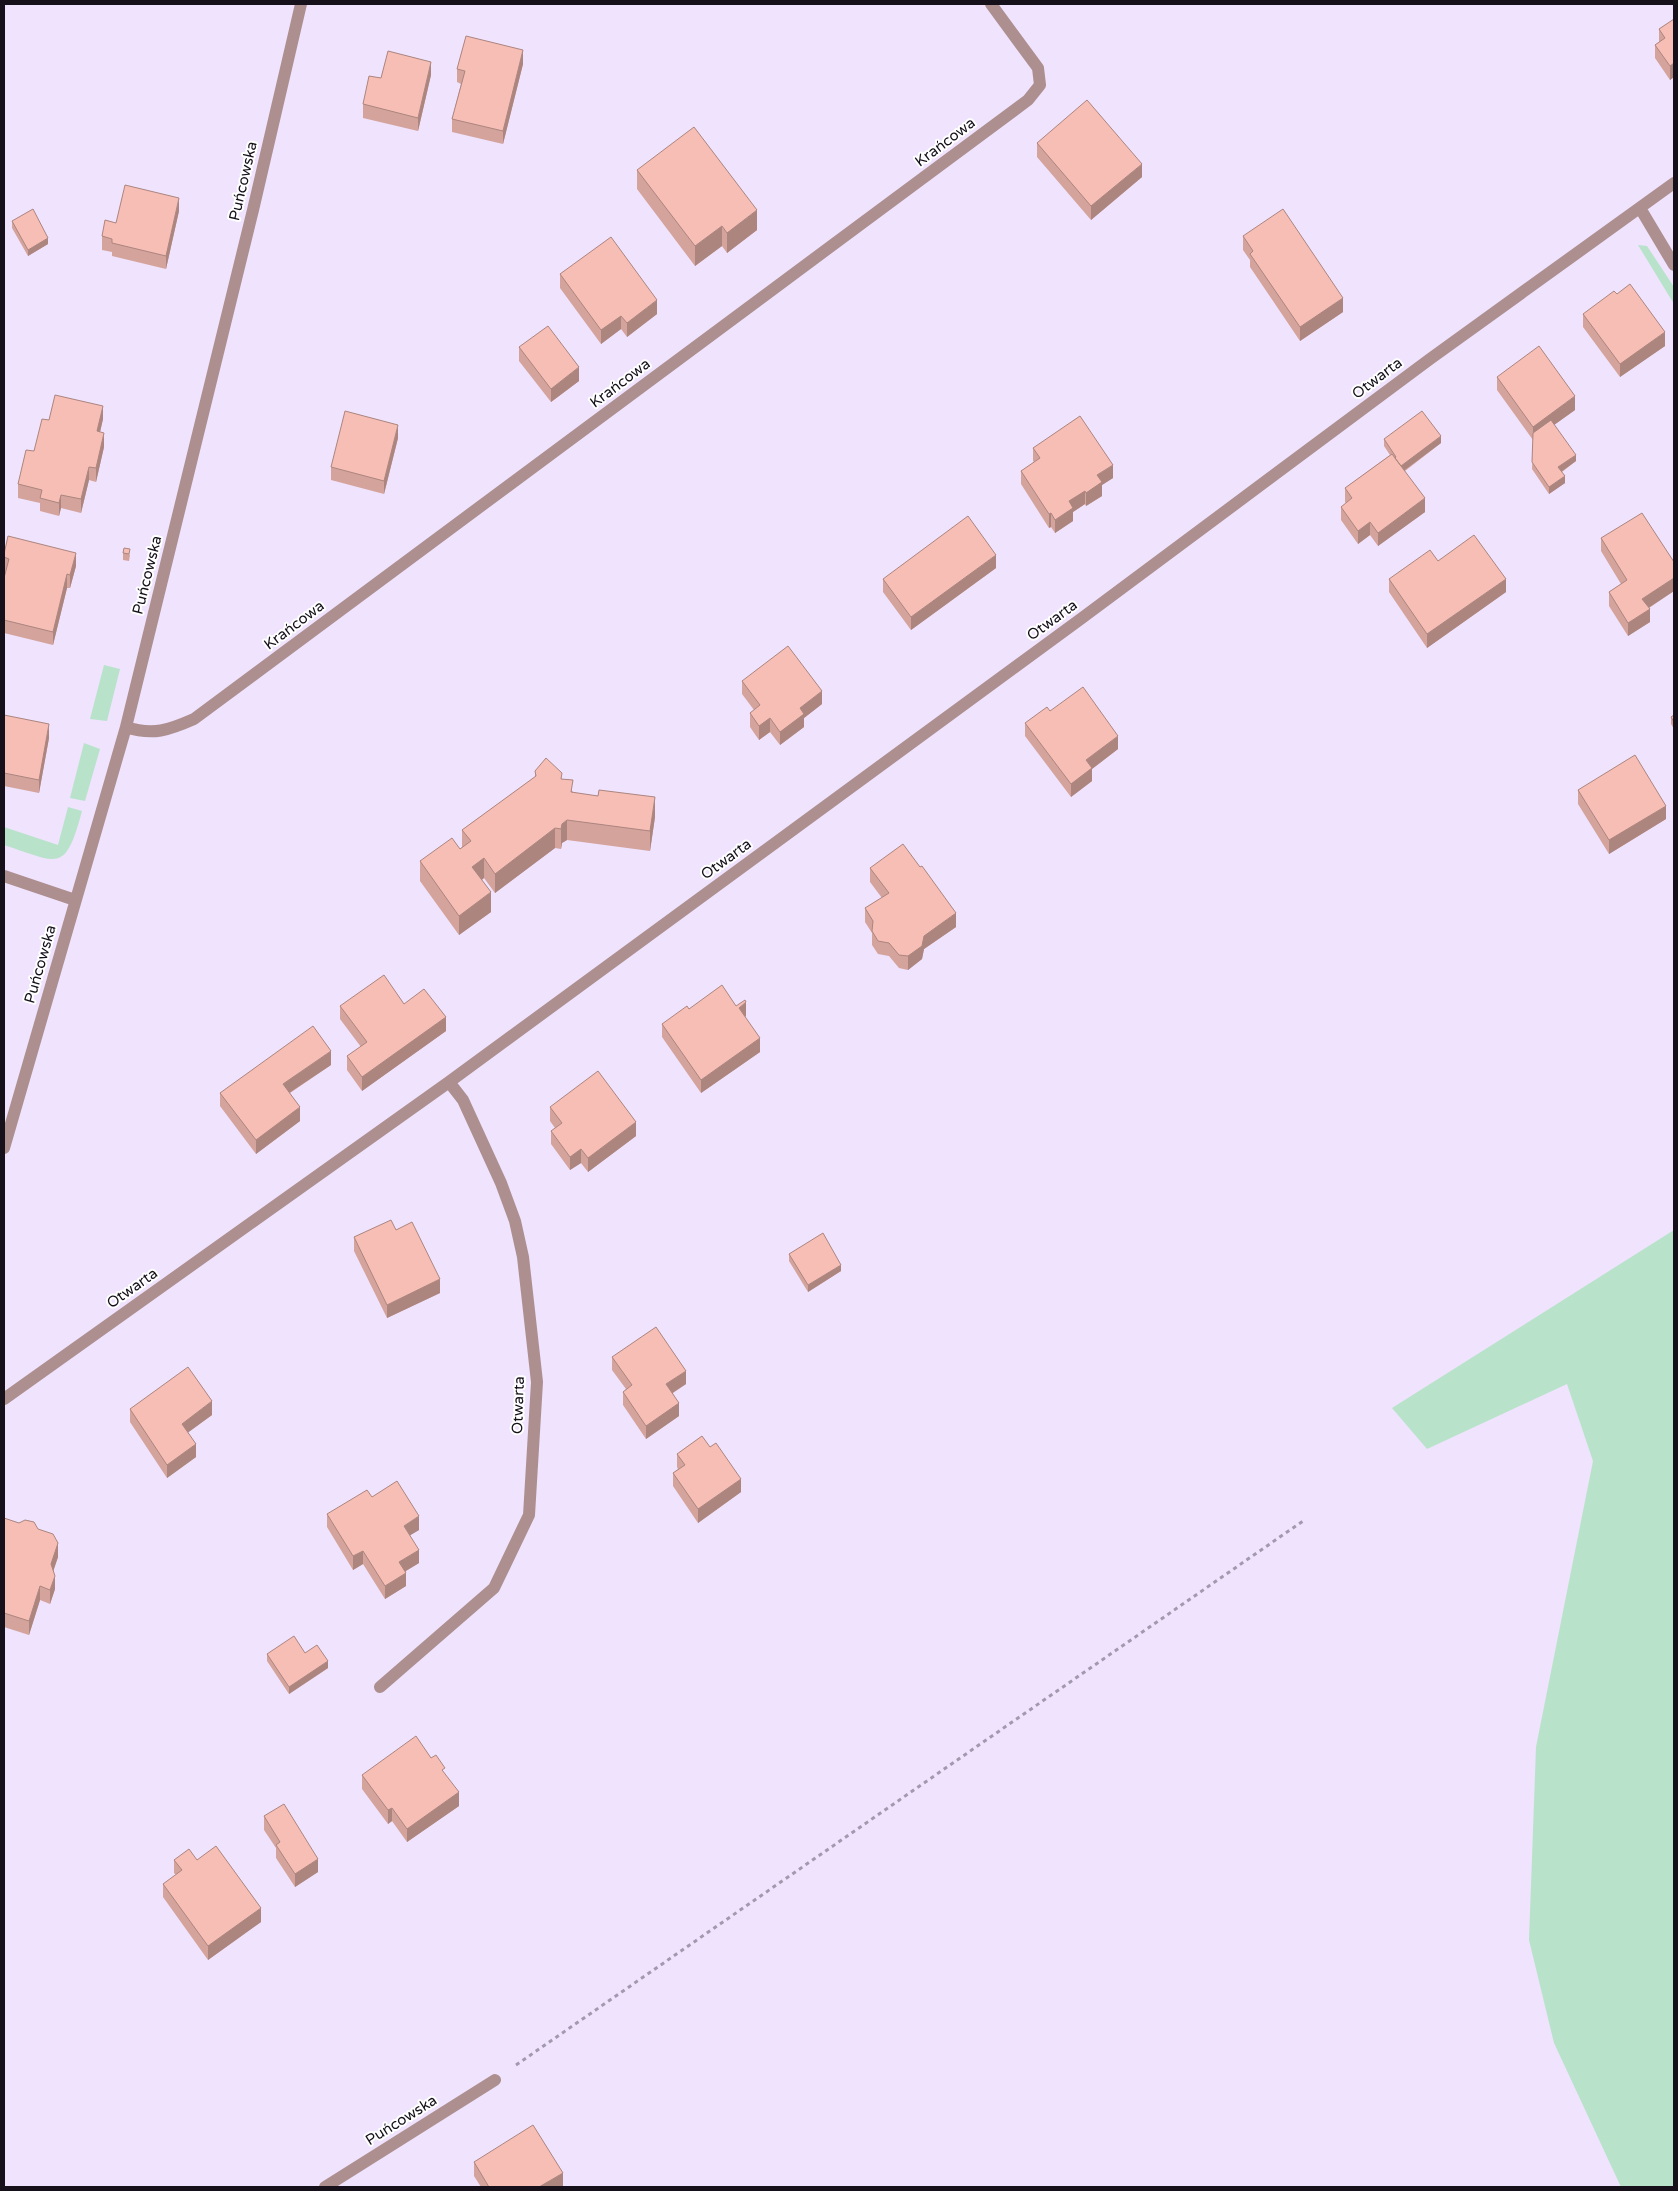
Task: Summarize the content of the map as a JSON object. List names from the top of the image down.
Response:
{
  "streets": {
    "street": ["Krańcowa", "Puńcowska", "Otwarta"]
  },
  "crossings": [
    ["Krańcowa", "Puńcowska"]
  ]
}
